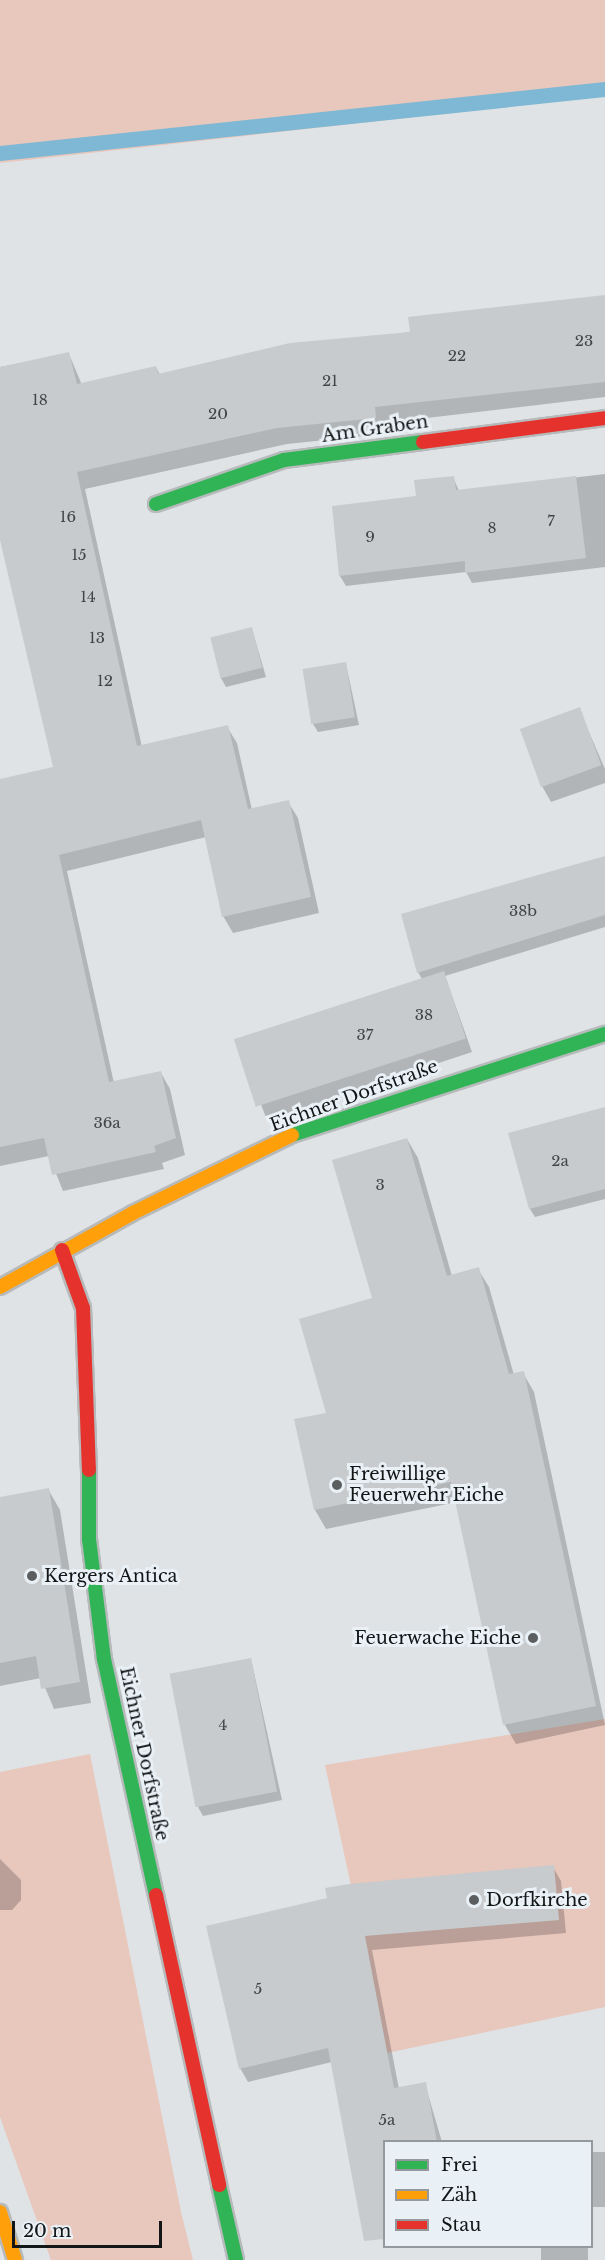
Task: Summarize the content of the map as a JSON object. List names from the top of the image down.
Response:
{
  "streets": {
    "street": ["Am Graben", "Eichner Dorfstraße"]
  },
  "places": [
    "Freiwillige Feuerwehr Eiche",
    "Kergers Antica",
    "Feuerwache Eiche",
    "Dorfkirche"
  ],
  "house_numbers": [
    "23",
    "22",
    "21",
    "18",
    "20",
    "16",
    "7",
    "8",
    "9",
    "15",
    "14",
    "13",
    "12",
    "38b",
    "38",
    "37",
    "36a",
    "2a",
    "3",
    "4",
    "5",
    "5a"
  ],
  "legend": ["Frei", "Zäh", "Stau"],
  "scale_bar": "20 m"
}
